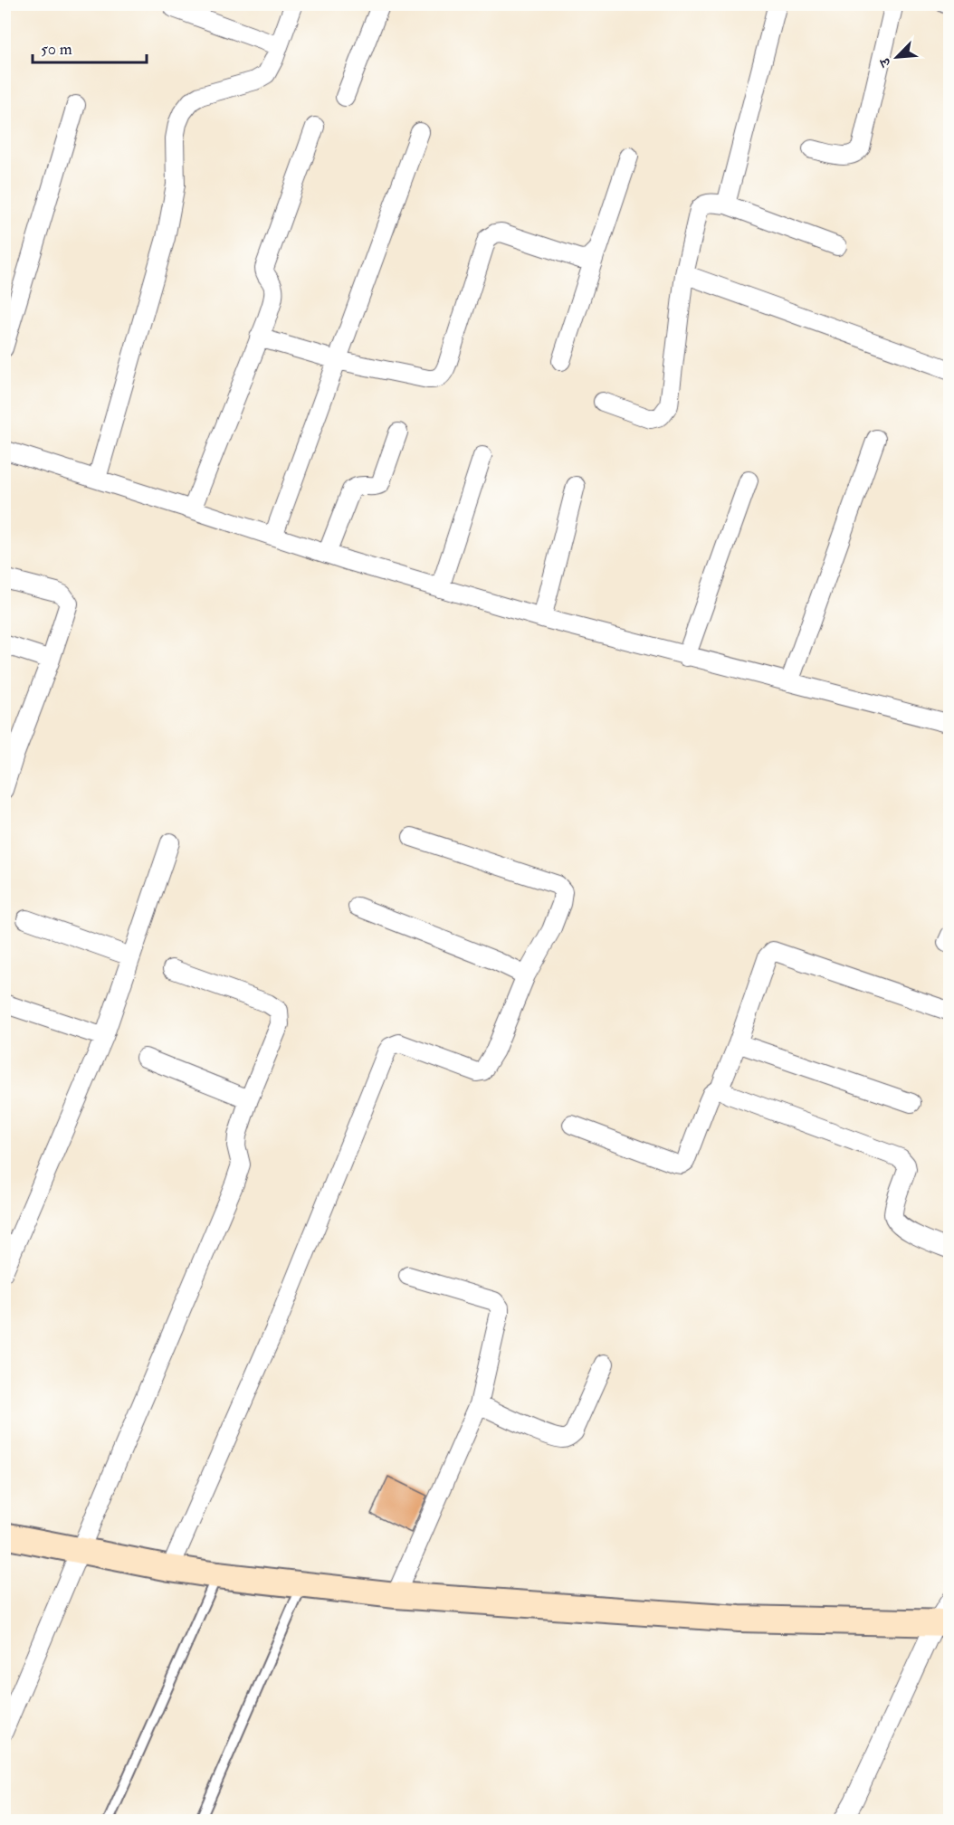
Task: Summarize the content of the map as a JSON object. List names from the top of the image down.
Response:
{
  "scale_bar": "50 m",
  "north": "bottom left"
}
